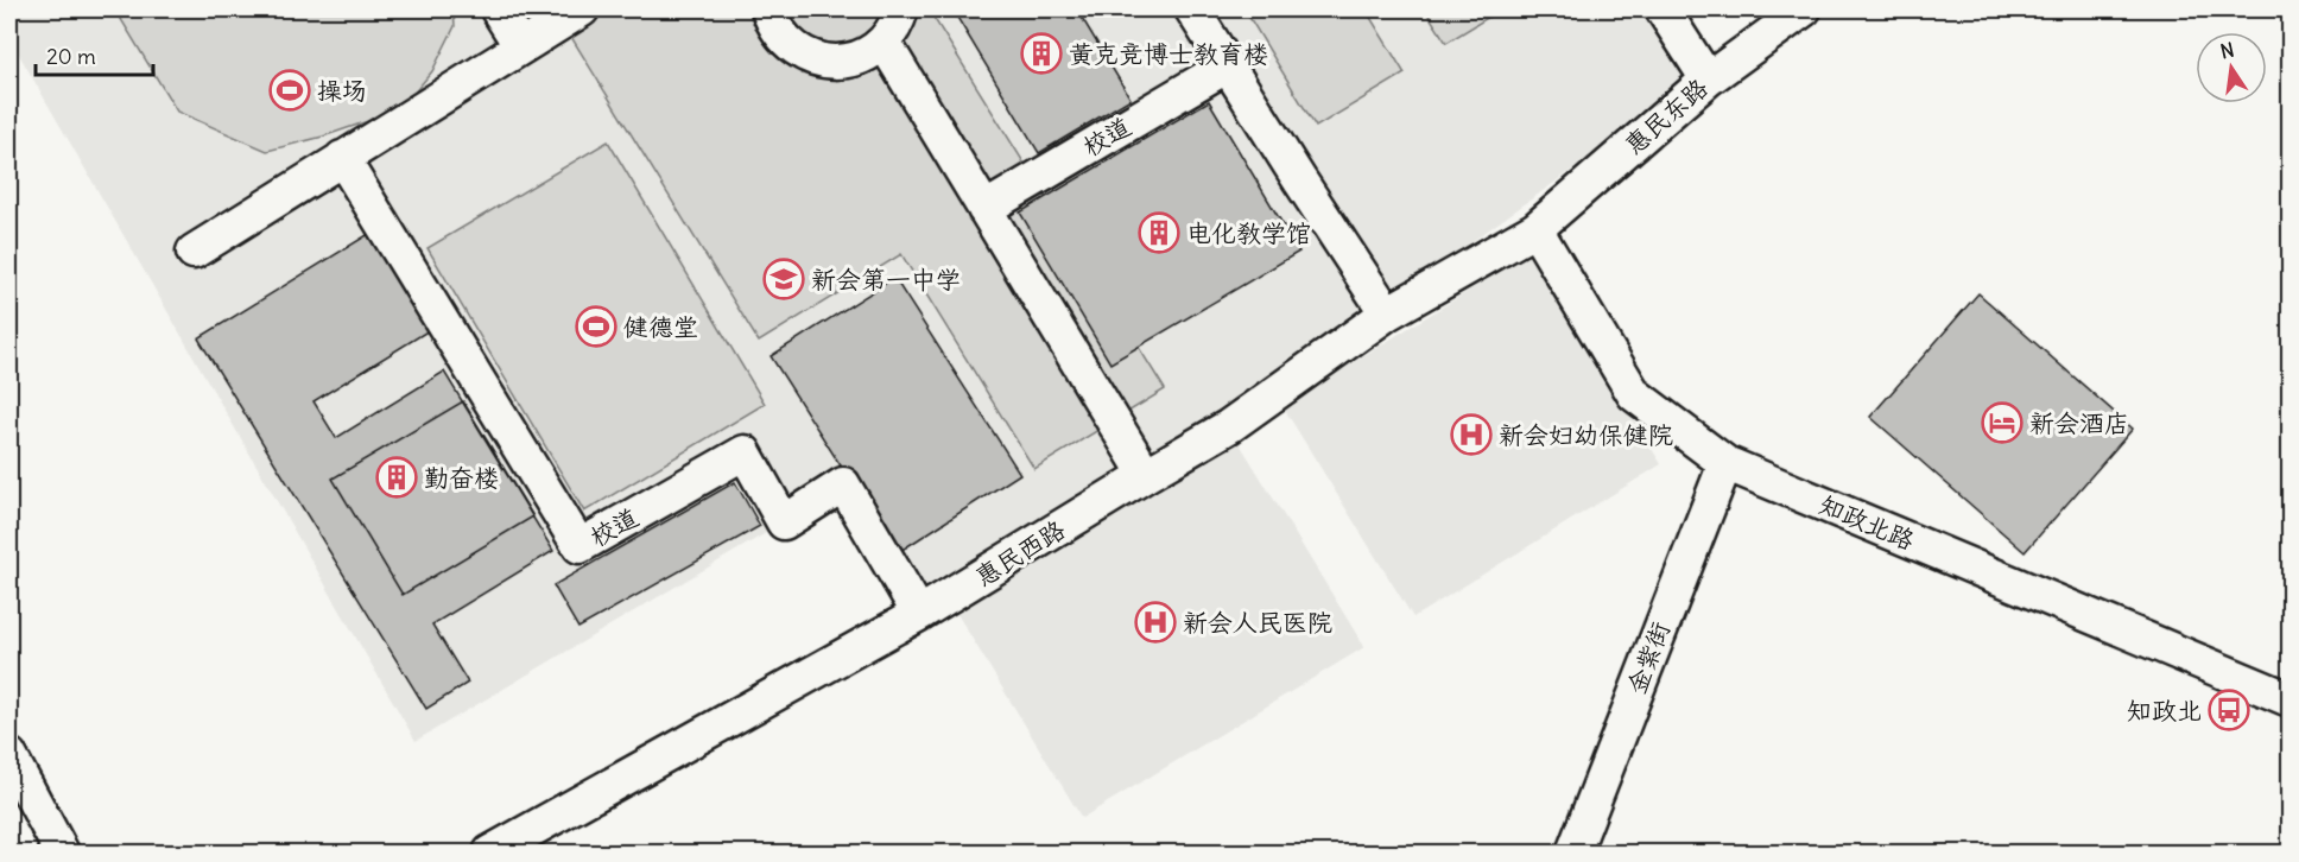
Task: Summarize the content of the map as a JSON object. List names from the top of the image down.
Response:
{
  "streets": {
    "street": [
      "惠民东路",
      "校道",
      "知政北路",
      "惠民西路",
      "金紫街"
    ]
  },
  "crossings": [
    ["惠民东路", "知政北路"],
    ["惠民东路", "惠民西路"],
    ["校道", "惠民西路"],
    ["知政北路", "惠民西路"],
    ["知政北路", "金紫街"]
  ],
  "places": {
    "building": ["黄克竞博士教育楼", "电化教学馆", "勤奋楼"],
    "sports": ["操场", "健德堂"],
    "school or university": ["新会第一中学"],
    "hotel": ["新会酒店"],
    "hospital": ["新会妇幼保健院", "新会人民医院"],
    "bus stop": ["知政北"]
  },
  "scale_bar": "20 m",
  "north": "top"
}
